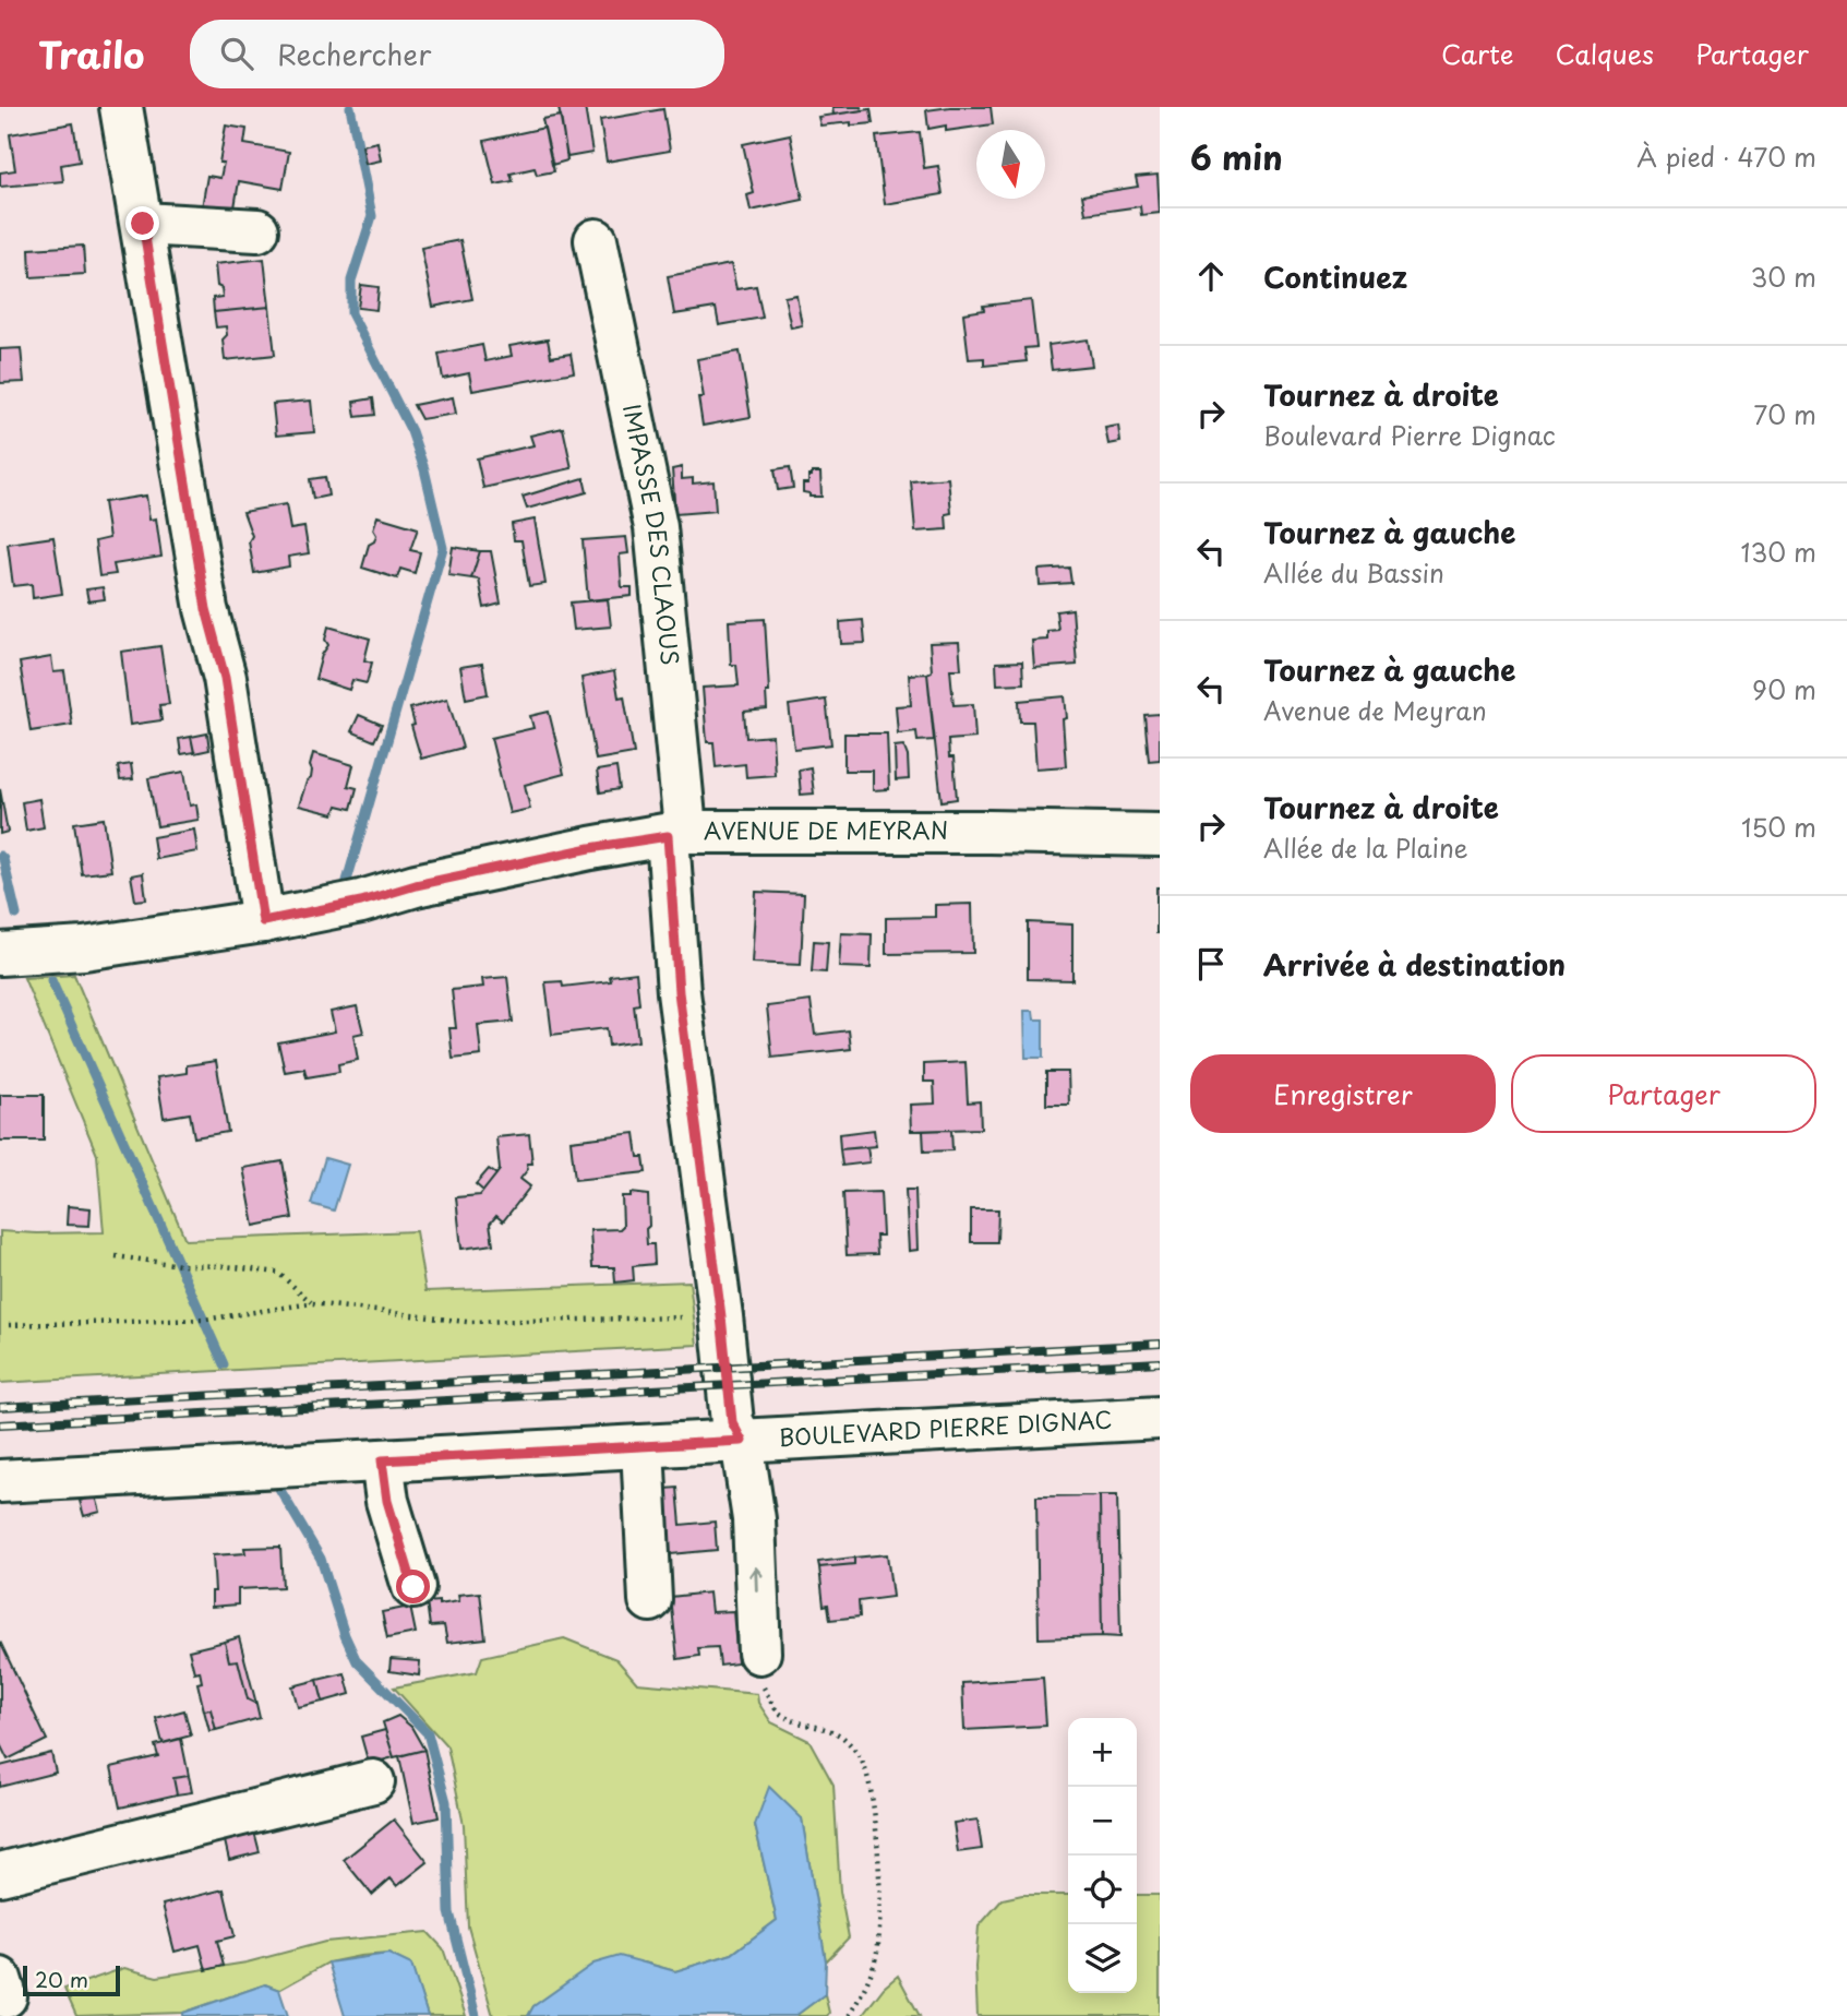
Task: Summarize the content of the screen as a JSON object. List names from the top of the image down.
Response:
{
  "streets": {
    "street": ["IMPASSE DES CLAOUS", "AVENUE DE MEYRAN", "BOULEVARD PIERRE DIGNAC"]
  },
  "crossings": [
    ["IMPASSE DES CLAOUS", "AVENUE DE MEYRAN"],
    ["IMPASSE DES CLAOUS", "BOULEVARD PIERRE DIGNAC"]
  ],
  "scale_bar": "20 m",
  "north": "bottom",
  "page": {
    "header": "Trailo",
    "search": "Rechercher",
    "nav": ["Carte", "Calques", "Partager"],
    "heading": ["6 min", "À pied · 470 m"],
    "list": [
      ["Continuez", "30 m"],
      ["Tournez à droite", "Boulevard Pierre Dignac", "70 m"],
      ["Tournez à gauche", "Allée du Bassin", "130 m"],
      ["Tournez à gauche", "Avenue de Meyran", "90 m"],
      ["Tournez à droite", "Allée de la Plaine", "150 m"],
      "Arrivée à destination"
    ],
    "buttons": ["Enregistrer", "Partager"],
    "map_buttons": ["+", "−"],
    "scale": "20 m"
  }
}
